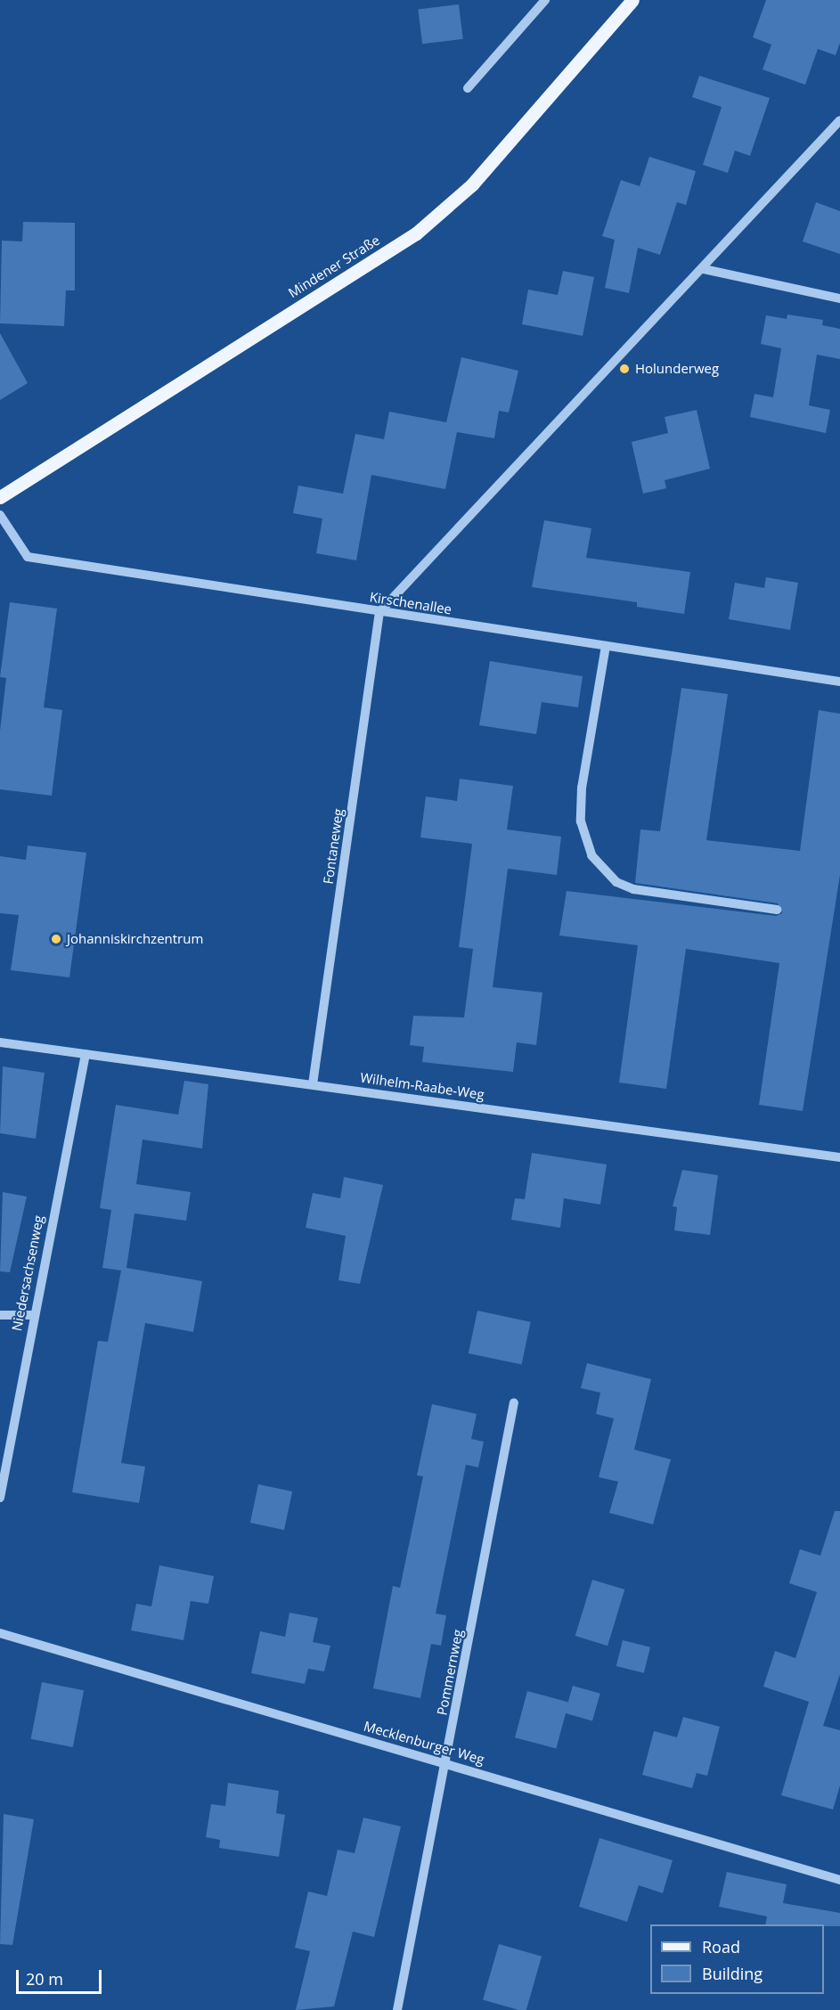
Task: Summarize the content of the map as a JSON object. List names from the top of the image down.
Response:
{
  "streets": {
    "main road": ["Mindener Straße"],
    "street": [
      "Kirschenallee",
      "Fontaneweg",
      "Wilhelm-Raabe-Weg",
      "Niedersachsenweg",
      "Pommernweg",
      "Mecklenburger Weg"
    ]
  },
  "crossings": [
    ["Kirschenallee", "Fontaneweg"],
    ["Fontaneweg", "Wilhelm-Raabe-Weg"],
    ["Wilhelm-Raabe-Weg", "Niedersachsenweg"],
    ["Pommernweg", "Mecklenburger Weg"]
  ],
  "places": ["Holunderweg", "Johanniskirchzentrum"],
  "legend": ["Road", "Building"],
  "scale_bar": "20 m"
}
